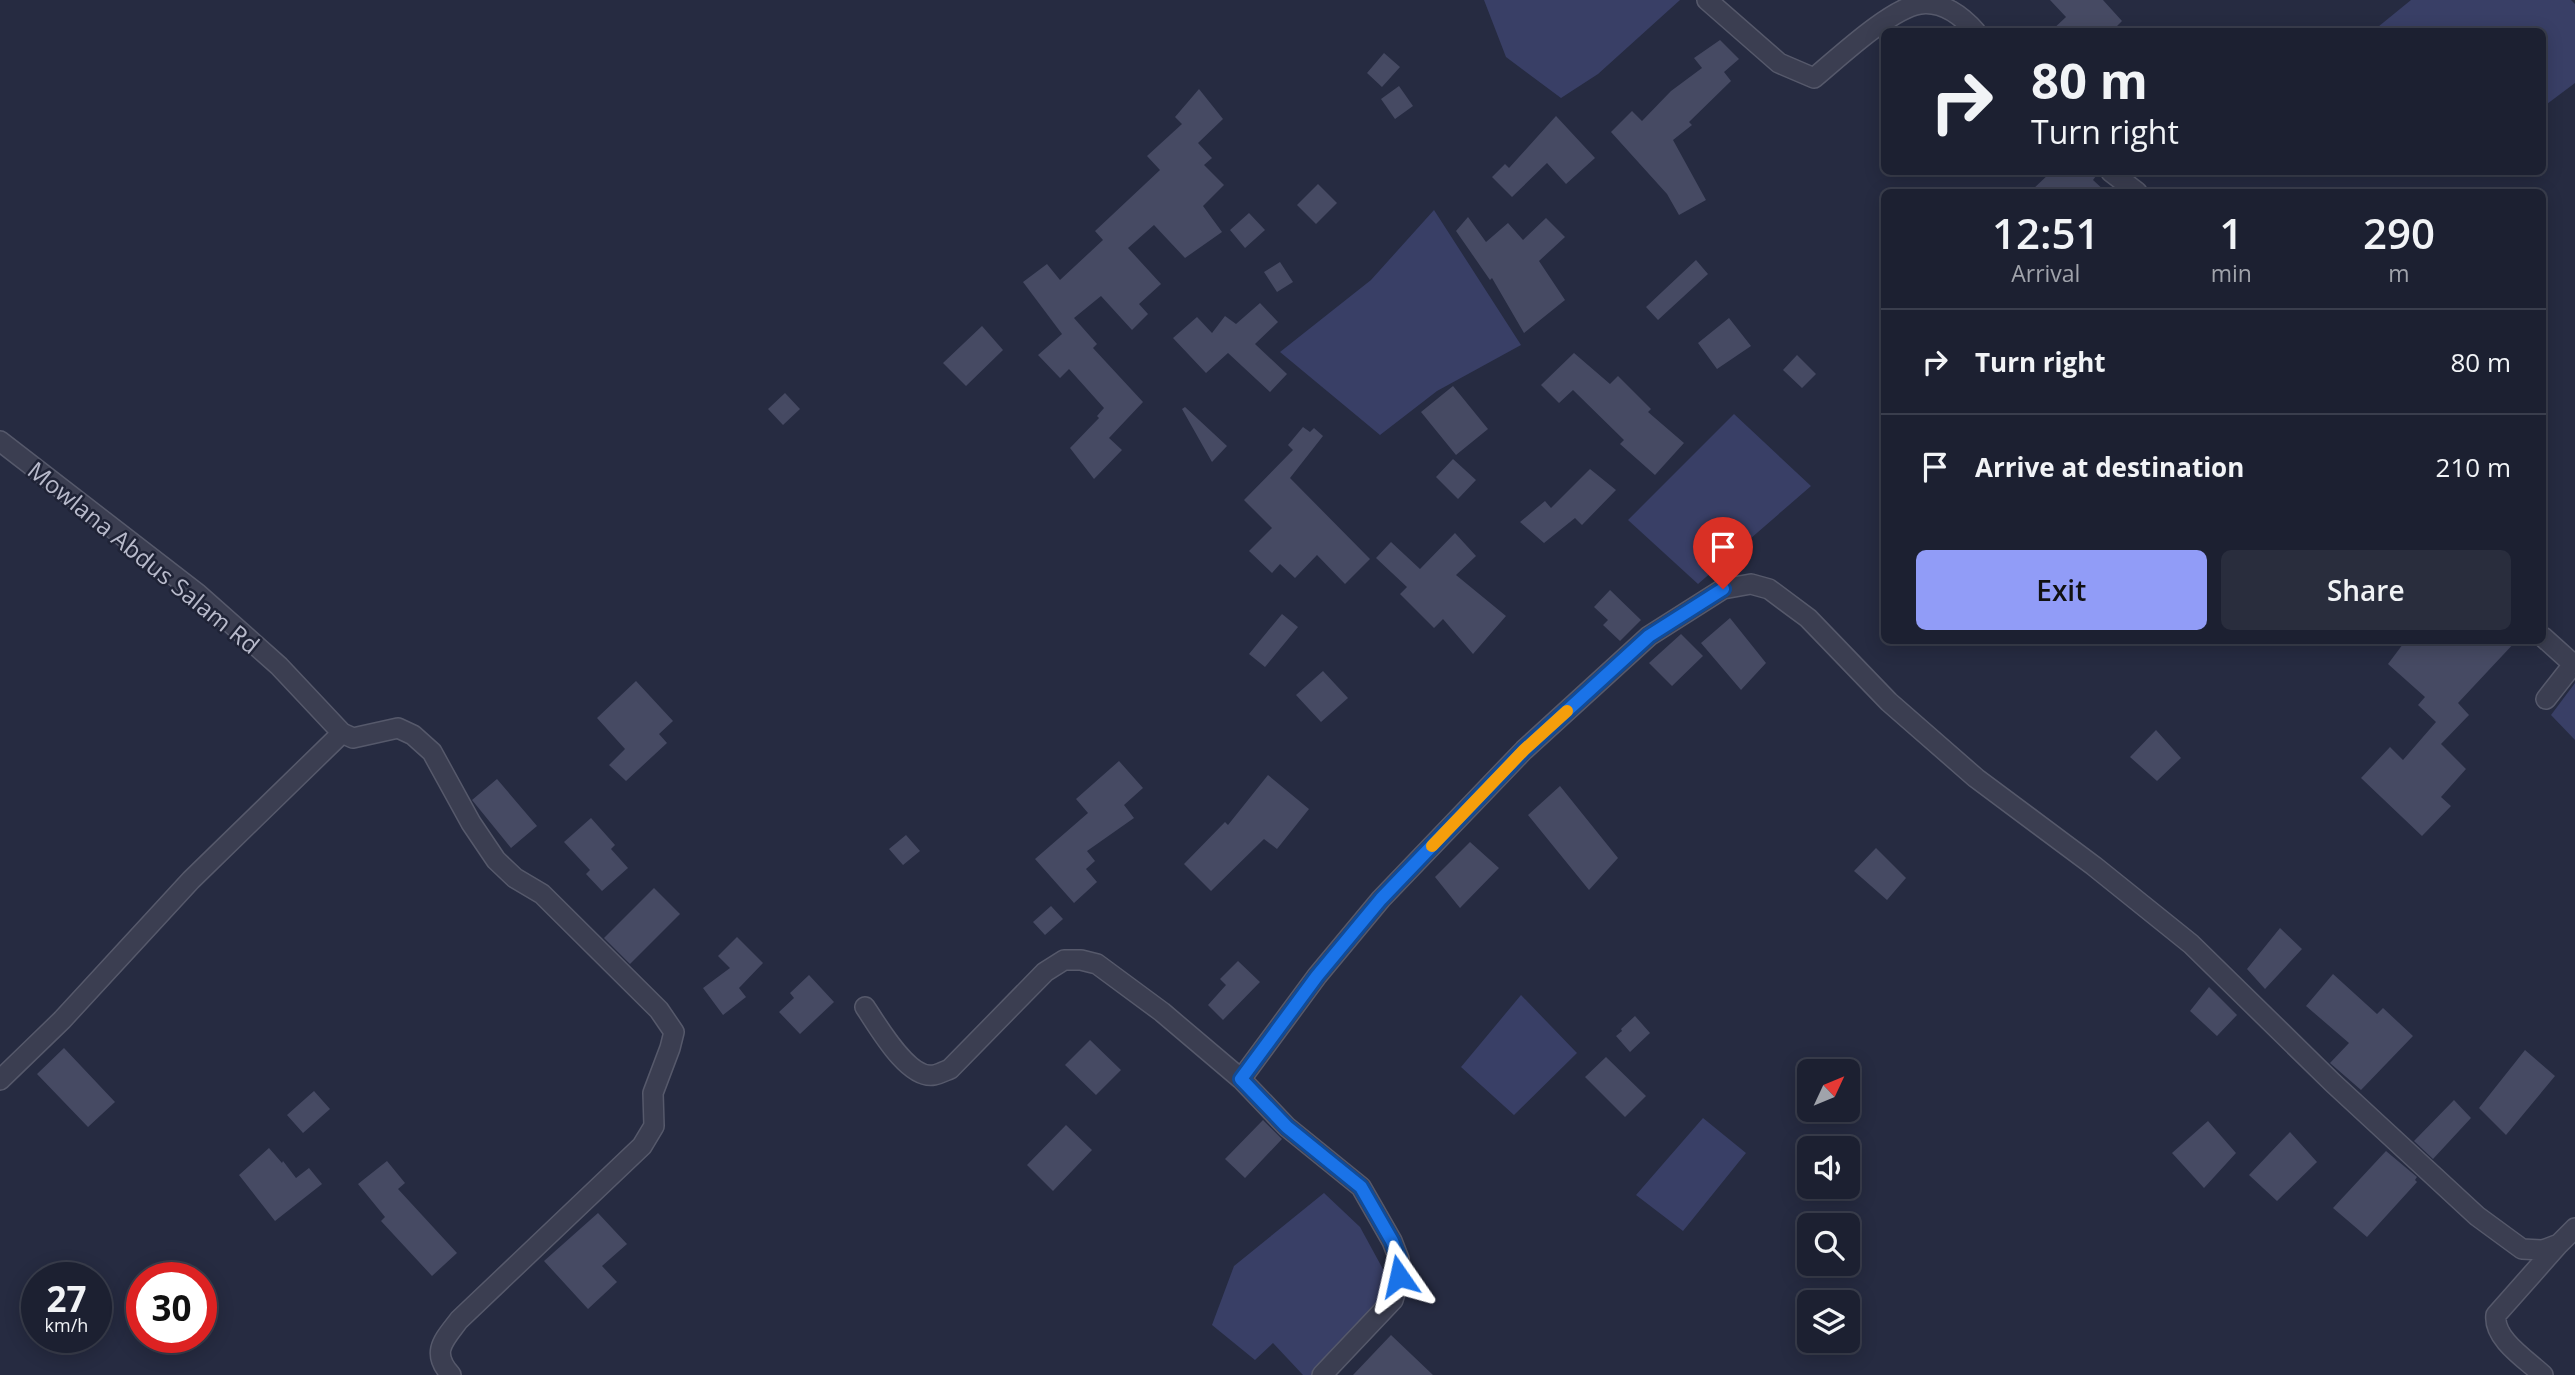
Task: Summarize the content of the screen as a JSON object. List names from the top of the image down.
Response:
{
  "streets": {
    "street": ["Mowlana Abdus Salam Rd"]
  },
  "north": "top right",
  "page": {
    "turn": ["80 m", "Turn right"],
    "eta": [
      "12:51",
      "Arrival",
      "1",
      "min",
      "290",
      "m"
    ],
    "list": [
      {
        "name": "Turn right",
        "value": "80 m"
      },
      {
        "name": "Arrive at destination",
        "value": "210 m"
      }
    ],
    "buttons": ["Exit", "Share"],
    "speed": "27 km/h",
    "limit": "30"
  }
}
